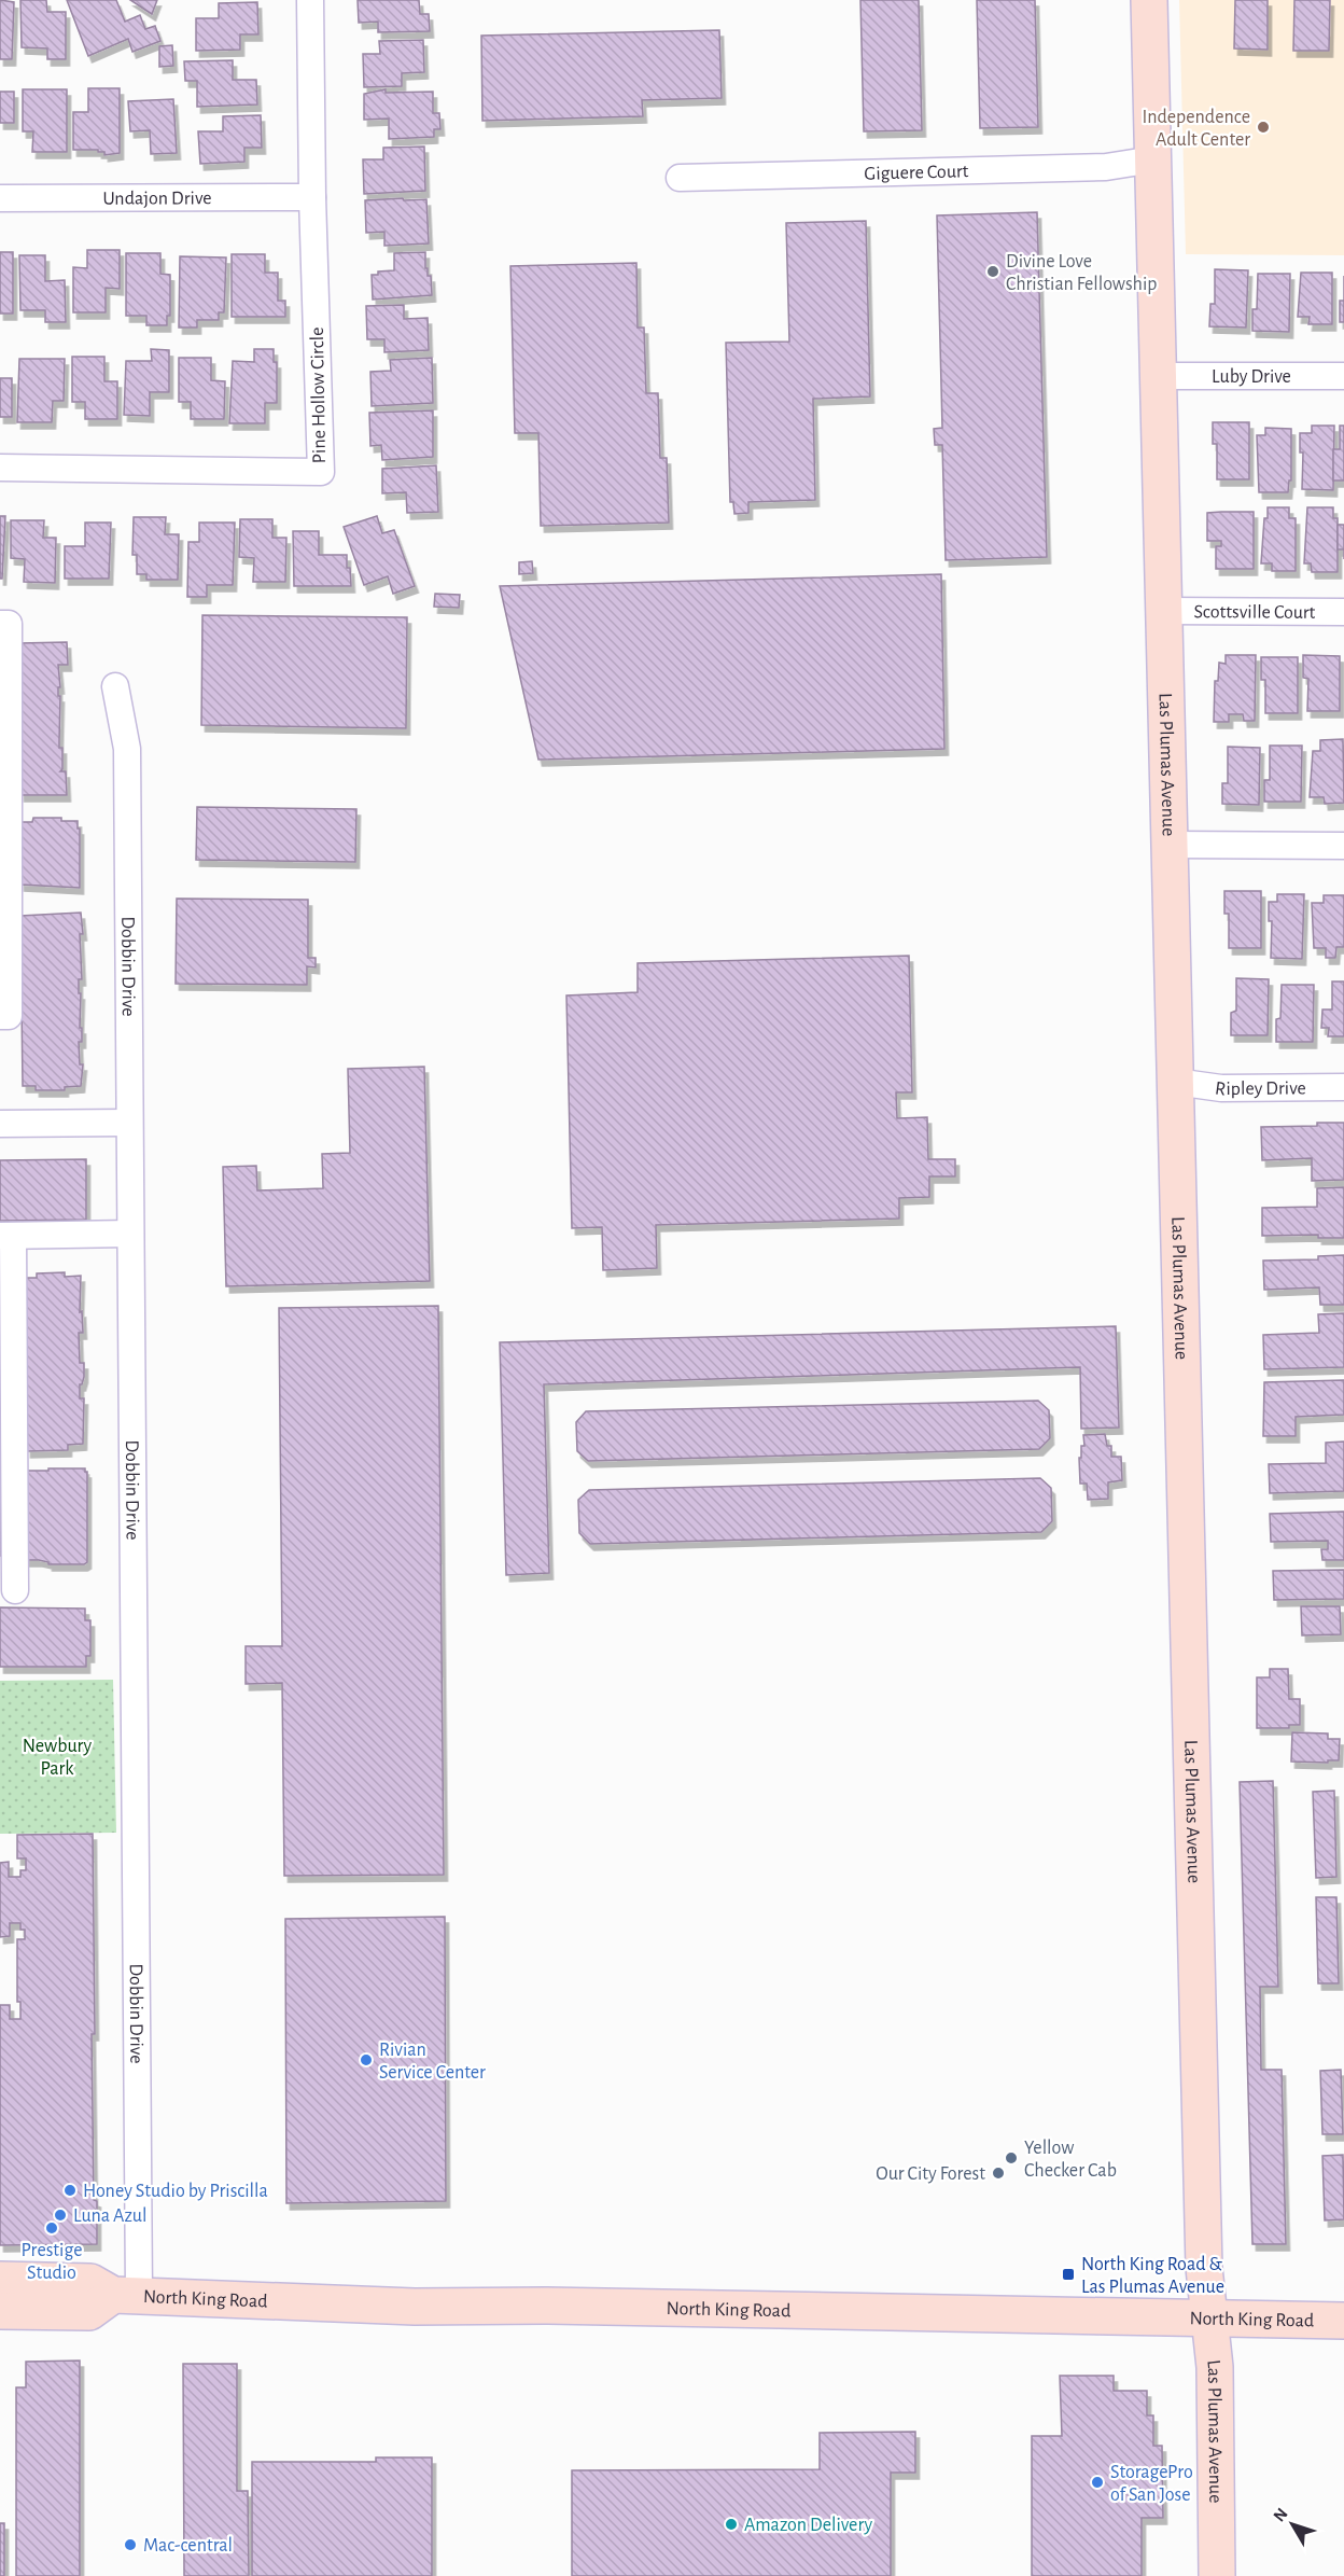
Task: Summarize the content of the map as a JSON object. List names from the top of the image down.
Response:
{
  "streets": {
    "street": [
      "Giguere Court",
      "Undajon Drive",
      "Luby Drive",
      "Pine Hollow Circle",
      "Scottsville Court",
      "Las Plumas Avenue",
      "Dobbin Drive",
      "Ripley Drive",
      "North King Road"
    ]
  },
  "crossings": [
    ["Giguere Court", "Las Plumas Avenue"],
    ["Undajon Drive", "Pine Hollow Circle"],
    ["Luby Drive", "Las Plumas Avenue"],
    ["Scottsville Court", "Las Plumas Avenue"],
    ["Las Plumas Avenue", "Ripley Drive"],
    ["Las Plumas Avenue", "North King Road"],
    ["Dobbin Drive", "North King Road"]
  ],
  "parks": ["Newbury Park"],
  "places": {
    "other": [
      "Independence Adult Center",
      "Divine Love Christian Fellowship",
      "Rivian Service Center",
      "Yellow Checker Cab",
      "Our City Forest",
      "Honey Studio by Priscilla",
      "Luna Azul",
      "Prestige Studio",
      "StoragePro of San Jose",
      "Amazon Delivery",
      "Mac-central"
    ],
    "transit": ["North King Road & Las Plumas Avenue"]
  },
  "north": "top left"
}
